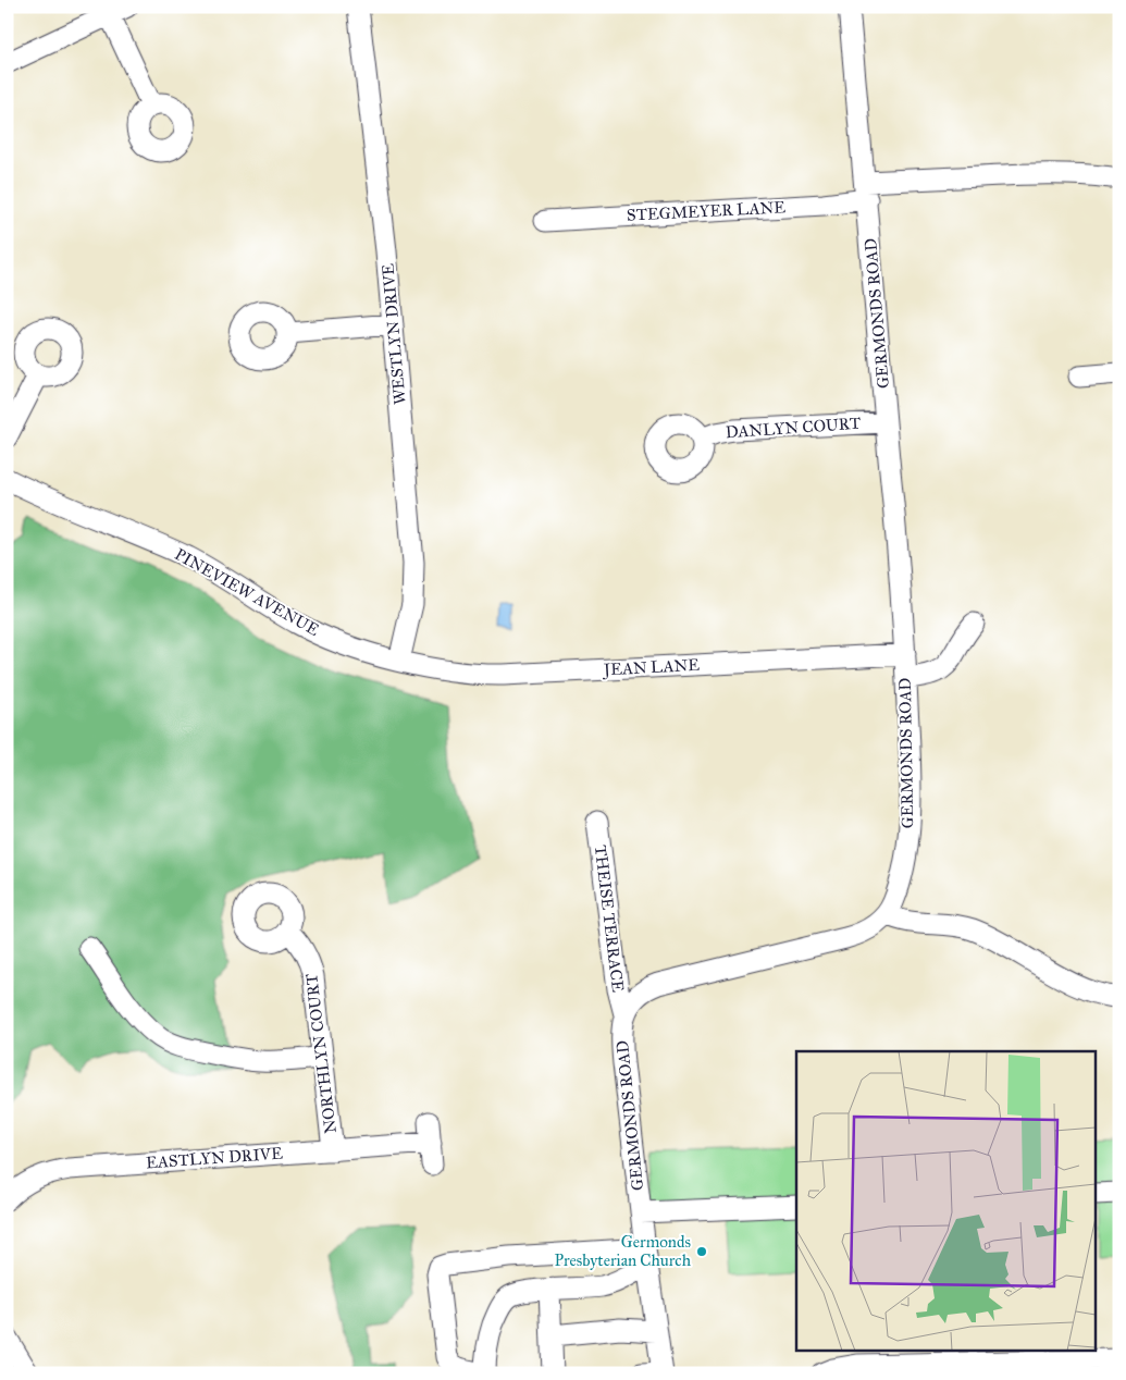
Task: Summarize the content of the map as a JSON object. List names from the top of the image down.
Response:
{
  "streets": {
    "street": [
      "STEGMEYER LANE",
      "GERMONDS ROAD",
      "WESTLYN DRIVE",
      "DANLYN COURT",
      "PINEVIEW AVENUE",
      "JEAN LANE",
      "THEISE TERRACE",
      "NORTHLYN COURT",
      "EASTLYN DRIVE"
    ]
  },
  "crossings": [
    ["STEGMEYER LANE", "GERMONDS ROAD"],
    ["GERMONDS ROAD", "DANLYN COURT"],
    ["GERMONDS ROAD", "JEAN LANE"],
    ["GERMONDS ROAD", "THEISE TERRACE"],
    ["WESTLYN DRIVE", "PINEVIEW AVENUE"],
    ["WESTLYN DRIVE", "JEAN LANE"],
    ["PINEVIEW AVENUE", "JEAN LANE"],
    ["NORTHLYN COURT", "EASTLYN DRIVE"]
  ],
  "places": ["Germonds Presbyterian Church"]
}
